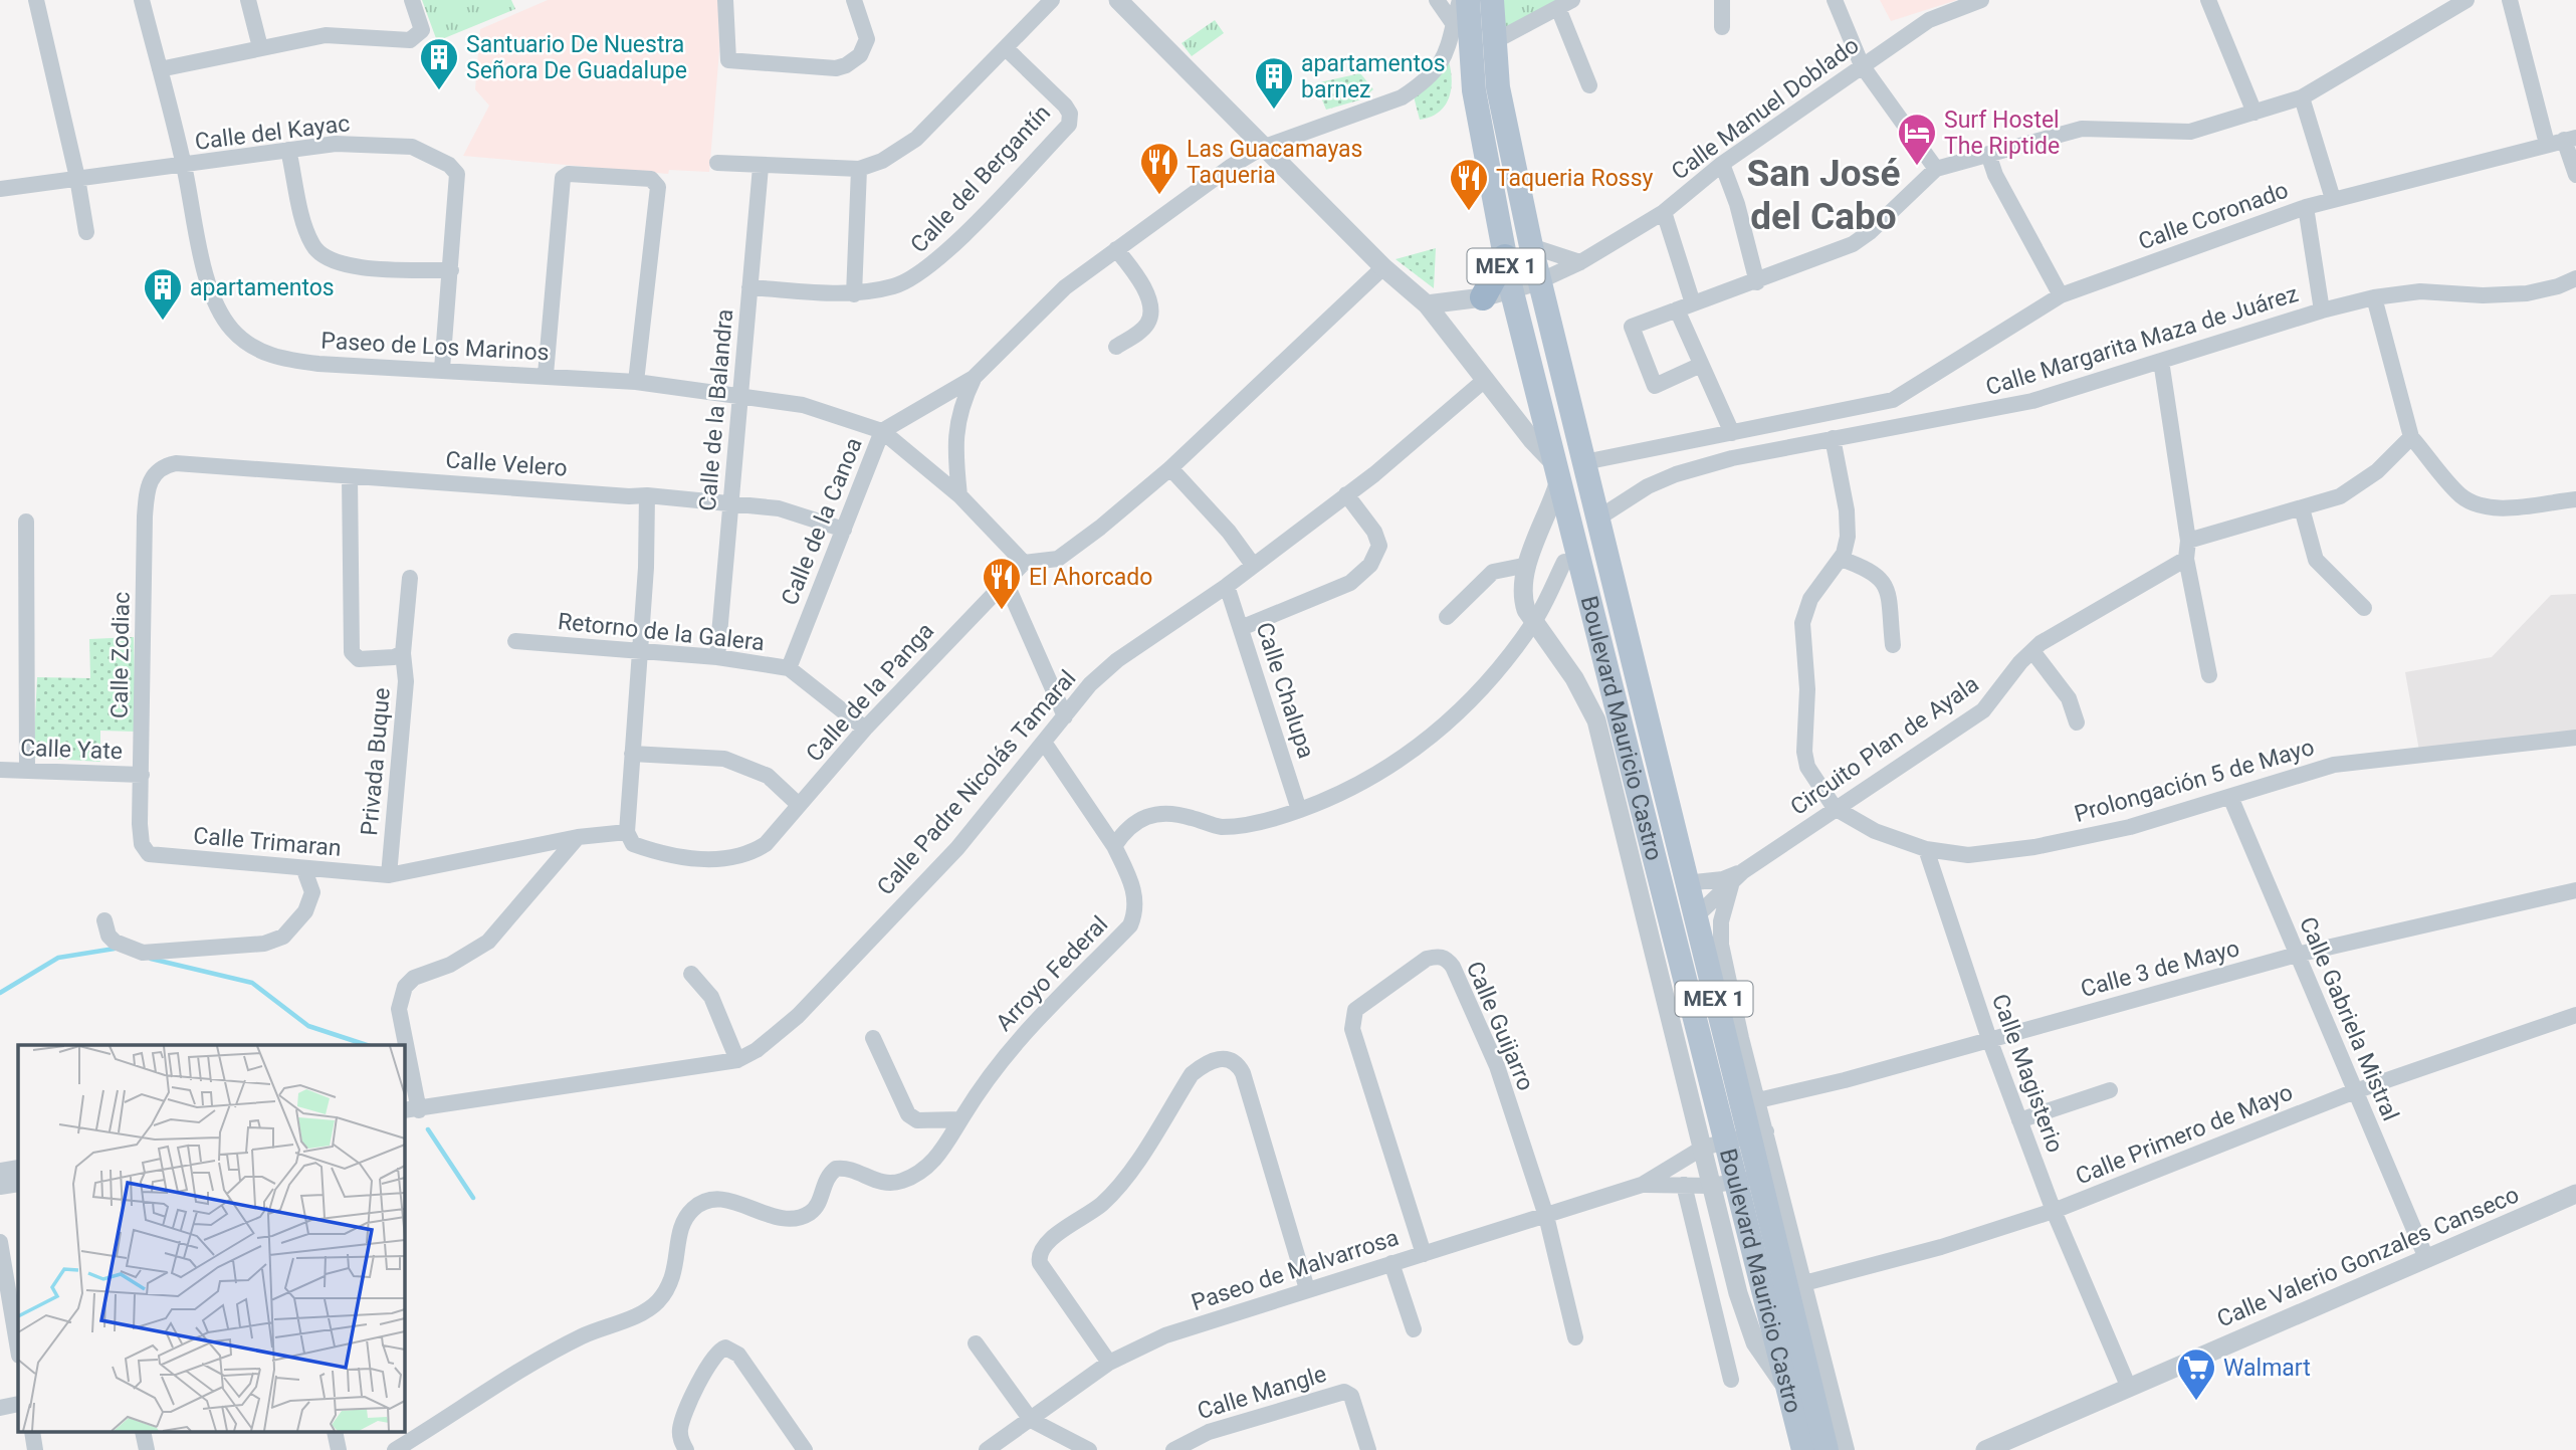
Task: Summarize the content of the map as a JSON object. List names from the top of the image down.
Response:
{
  "streets": {
    "main road": ["MEX 1", "Boulevard Mauricio Castro"],
    "street": [
      "Calle Manuel Doblado",
      "Calle del Kayac",
      "Calle del Bergantín",
      "Calle Coronado",
      "Calle Margarita Maza de Juárez",
      "Paseo de Los Marinos",
      "Calle de la Balandra",
      "Calle Velero",
      "Calle de la Canoa",
      "Retorno de la Galera",
      "Calle Zodiac",
      "Calle Chalupa",
      "Calle de la Panga",
      "Circuito Plan de Ayala",
      "Calle Yate",
      "Privada Buque",
      "Prolongación 5 de Mayo",
      "Calle Padre Nicolás Tamaral",
      "Calle Trimaran",
      "Calle 3 de Mayo",
      "Arroyo Federal",
      "Calle Gabriela Mistral",
      "Calle Guijarro",
      "Calle Magisterio",
      "Calle Primero de Mayo",
      "Calle Valerio Gonzales Canseco",
      "Paseo de Malvarrosa",
      "Calle Mangle"
    ]
  },
  "crossings": [
    ["Calle Manuel Doblado", "Boulevard Mauricio Castro"],
    ["Calle del Kayac", "Paseo de Los Marinos"],
    ["Calle del Bergantín", "Calle de la Balandra"],
    ["Paseo de Los Marinos", "Calle de la Balandra"],
    ["Paseo de Los Marinos", "Calle de la Canoa"],
    ["Paseo de Los Marinos", "Calle de la Panga"],
    ["Calle de la Balandra", "Calle Velero"],
    ["Calle de la Balandra", "Retorno de la Galera"],
    ["Calle Velero", "Calle de la Canoa"],
    ["Calle Velero", "Calle Zodiac"],
    ["Calle de la Canoa", "Retorno de la Galera"],
    ["Retorno de la Galera", "Calle de la Panga"],
    ["Calle Zodiac", "Calle Yate"],
    ["Calle Zodiac", "Calle Trimaran"],
    ["Calle Chalupa", "Calle Padre Nicolás Tamaral"],
    ["Calle de la Panga", "Calle Trimaran"],
    ["Boulevard Mauricio Castro", "Circuito Plan de Ayala"],
    ["Boulevard Mauricio Castro", "Paseo de Malvarrosa"],
    ["Circuito Plan de Ayala", "Prolongación 5 de Mayo"],
    ["Privada Buque", "Calle Trimaran"],
    ["Prolongación 5 de Mayo", "Calle Gabriela Mistral"],
    ["Prolongación 5 de Mayo", "Calle Magisterio"],
    ["Calle Padre Nicolás Tamaral", "Arroyo Federal"],
    ["Calle 3 de Mayo", "Calle Gabriela Mistral"],
    ["Calle 3 de Mayo", "Calle Magisterio"],
    ["Calle Gabriela Mistral", "Calle Primero de Mayo"],
    ["Calle Gabriela Mistral", "Calle Valerio Gonzales Canseco"],
    ["Calle Guijarro", "Paseo de Malvarrosa"],
    ["Calle Magisterio", "Calle Primero de Mayo"],
    ["Calle Magisterio", "Calle Valerio Gonzales Canseco"]
  ],
  "districts": ["San José del Cabo"],
  "places": {
    "building": ["Santuario De Nuestra Señora De Guadalupe", "apartamentos barnez", "apartamentos"],
    "hotel": ["Surf Hostel The Riptide"],
    "restaurant": ["Las Guacamayas Taqueria", "Taqueria Rossy", "El Ahorcado"],
    "supermarket": ["Walmart"]
  }
}
